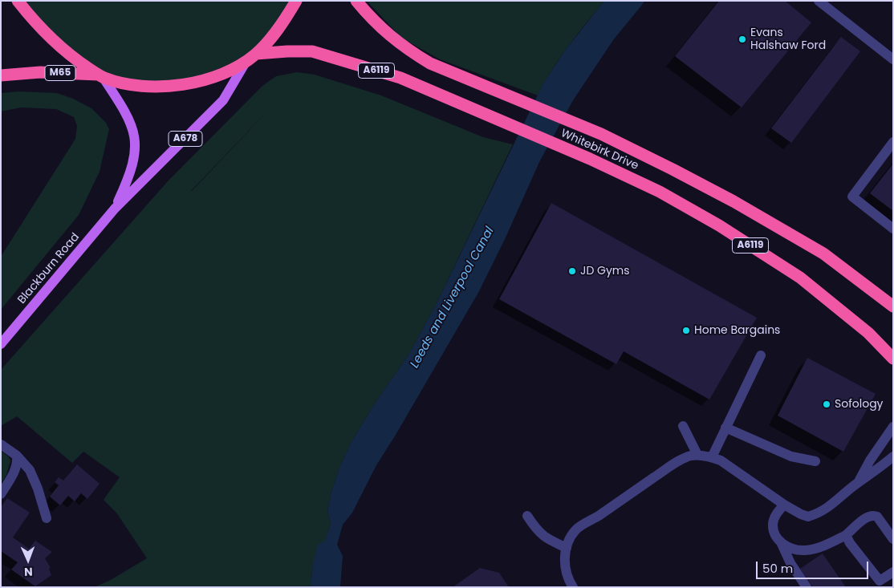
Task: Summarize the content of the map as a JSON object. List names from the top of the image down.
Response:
{
  "streets": {
    "highway": [
      "A6119",
      "M65",
      "A678",
      "Whitebirk Drive"
    ],
    "main road": ["Blackburn Road"]
  },
  "crossings": [
    ["M65", "A678"],
    ["M65", "Blackburn Road"],
    ["A678", "Whitebirk Drive"],
    ["A678", "Blackburn Road"],
    ["Whitebirk Drive", "Blackburn Road"]
  ],
  "water": ["Leeds and Liverpool Canal"],
  "places": [
    "Evans Halshaw Ford",
    "JD Gyms",
    "Home Bargains",
    "Sofology"
  ],
  "scale_bar": "50 m",
  "north": "bottom"
}
